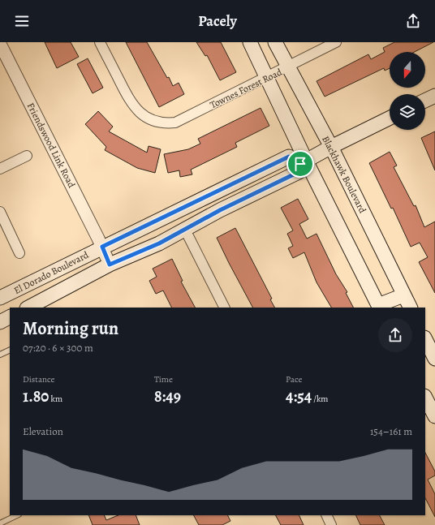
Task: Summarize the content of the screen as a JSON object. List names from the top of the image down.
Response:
{
  "streets": {
    "main road": ["Blackhawk Boulevard", "El Dorado Boulevard"],
    "street": ["Townes Forest Road", "Friendswood Link Road"]
  },
  "crossings": [
    ["Townes Forest Road", "Blackhawk Boulevard"],
    ["Friendswood Link Road", "El Dorado Boulevard"]
  ],
  "north": "bottom",
  "page": {
    "header": "Pacely",
    "heading": ["Morning run", "07:20 · 6 × 300 m"],
    "stats": [
      ["Distance", "1.80 km"],
      ["Time", "8:49"],
      ["Pace", "4:54 /km"]
    ],
    "chart": ["Elevation", "154–161 m"]
  }
}
